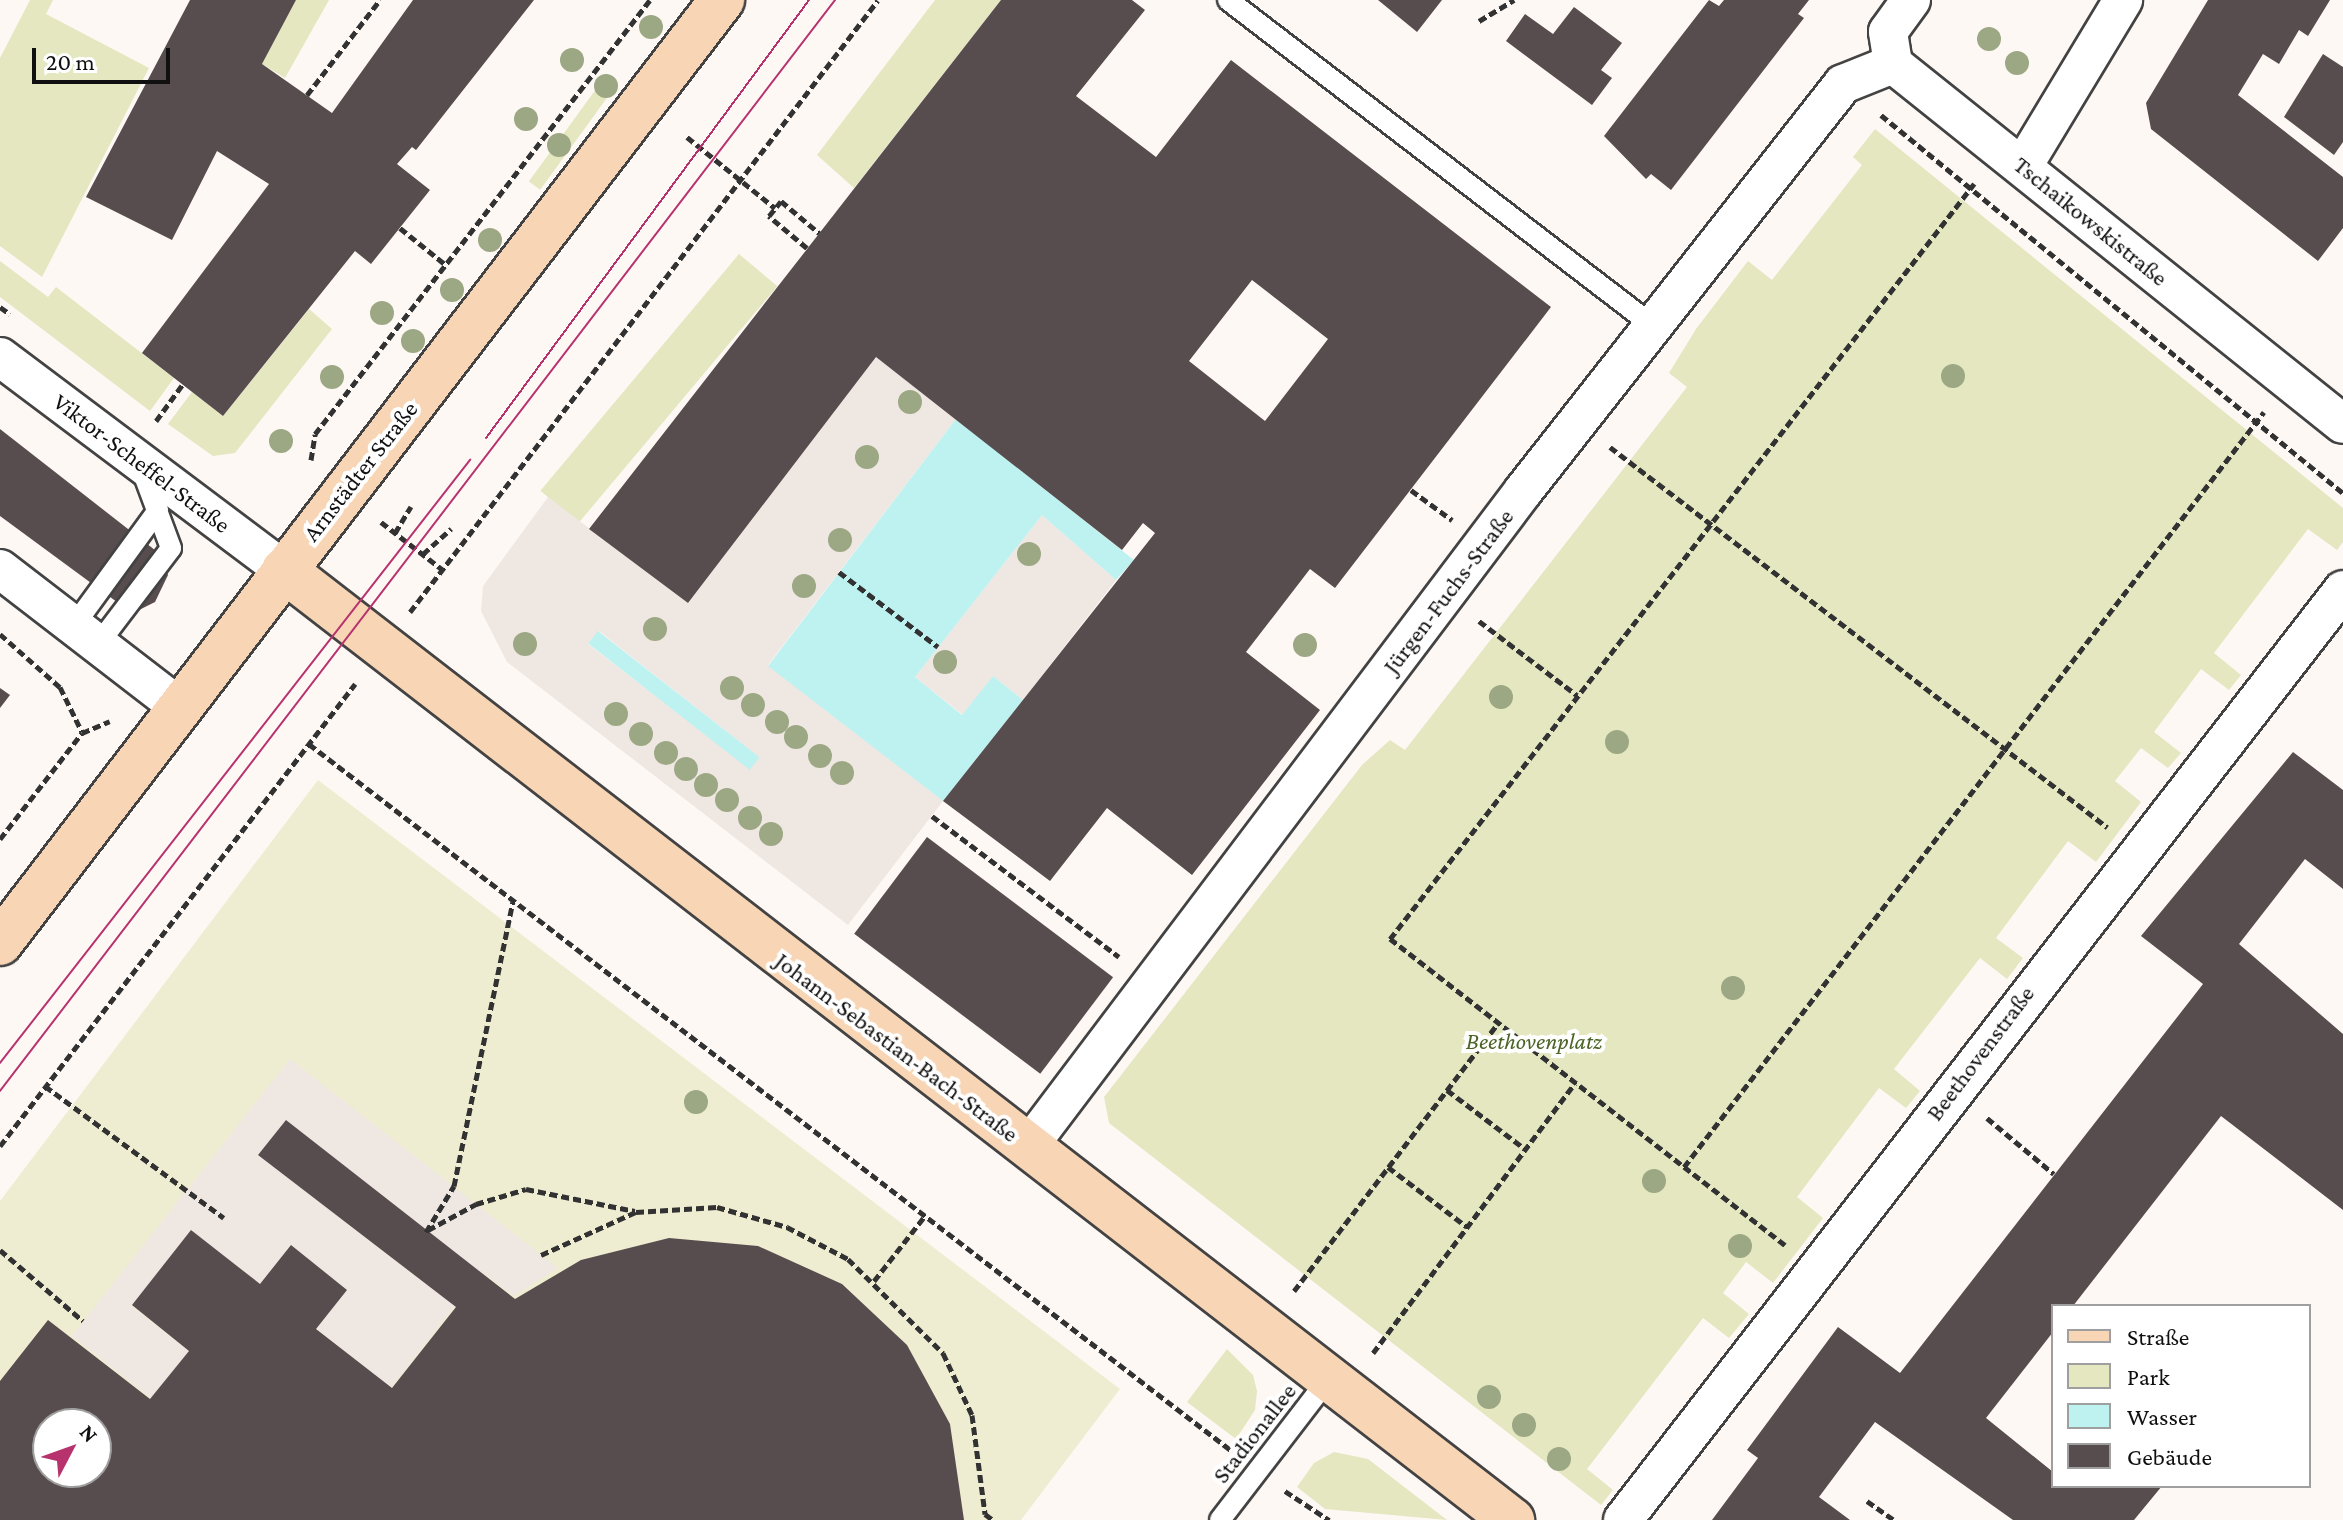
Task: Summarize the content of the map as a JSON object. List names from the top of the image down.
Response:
{
  "streets": {
    "street": [
      "Tschaikowskistraße",
      "Viktor-Scheffel-Straße",
      "Arnstädter Straße",
      "Jürgen-Fuchs-Straße",
      "Johann-Sebastian-Bach-Straße",
      "Beethovenstraße"
    ],
    "lane": ["Stadionallee"]
  },
  "crossings": [
    ["Tschaikowskistraße", "Jürgen-Fuchs-Straße"],
    ["Viktor-Scheffel-Straße", "Arnstädter Straße"],
    ["Viktor-Scheffel-Straße", "Johann-Sebastian-Bach-Straße"],
    ["Arnstädter Straße", "Johann-Sebastian-Bach-Straße"],
    ["Jürgen-Fuchs-Straße", "Johann-Sebastian-Bach-Straße"],
    ["Johann-Sebastian-Bach-Straße", "Stadionallee"]
  ],
  "parks": ["Beethovenplatz"],
  "legend": [
    "Straße",
    "Park",
    "Wasser",
    "Gebäude"
  ],
  "scale_bar": "20 m",
  "north": "top right"
}
